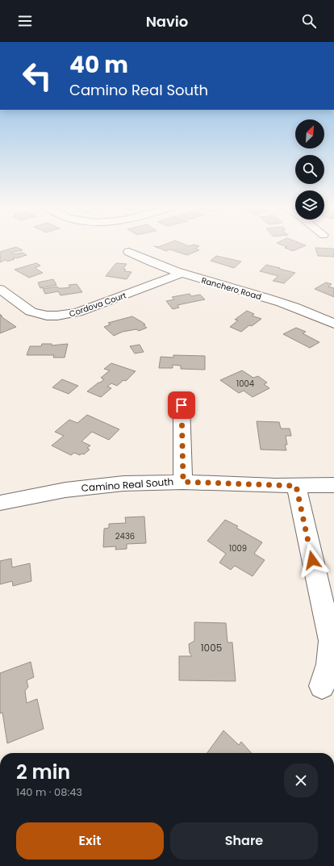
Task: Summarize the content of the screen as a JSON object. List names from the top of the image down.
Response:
{
  "streets": {
    "street": ["Ranchero Road", "Cordova Court", "Camino Real South"]
  },
  "crossings": [
    ["Ranchero Road", "Cordova Court"]
  ],
  "house_numbers": [
    "1004",
    "2436",
    "1009",
    "1005"
  ],
  "north": "top right",
  "page": {
    "header": "Navio",
    "turn": ["40 m", "Camino Real South"],
    "heading": ["2 min", "140 m · 08:43"],
    "buttons": ["Exit", "Share"]
  }
}
